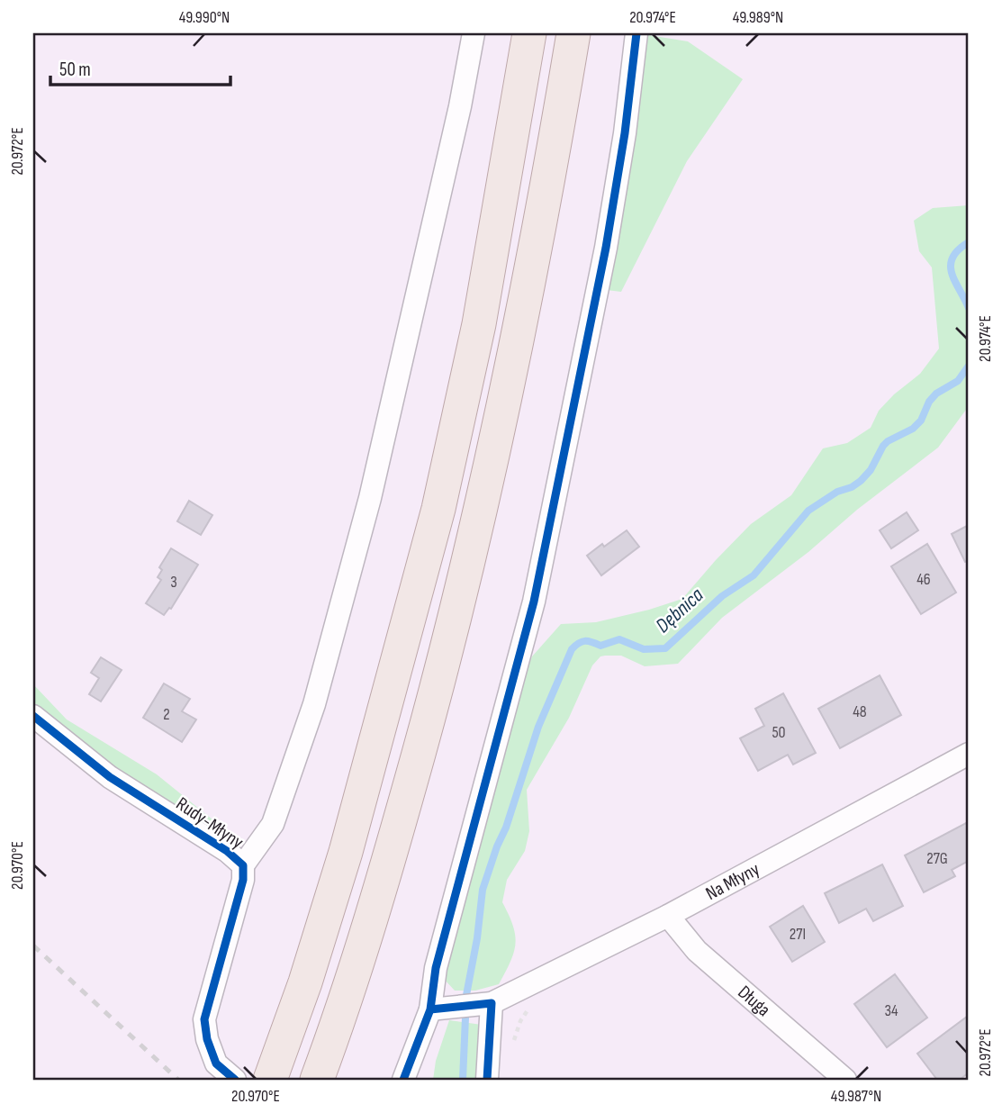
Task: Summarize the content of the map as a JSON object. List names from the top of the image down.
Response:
{
  "streets": {
    "street": ["Rudy-Młyny", "Na Młyny", "Długa"]
  },
  "crossings": [
    ["Na Młyny", "Długa"]
  ],
  "water": ["Dębnica"],
  "house_numbers": [
    "46",
    "3",
    "48",
    "2",
    "50",
    "27G",
    "27I",
    "34"
  ],
  "scale_bar": "50 m",
  "coordinates": [
    "49.990°N",
    "20.974°E",
    "49.989°N",
    "20.972°E",
    "20.970°E",
    "49.987°N"
  ]
}
